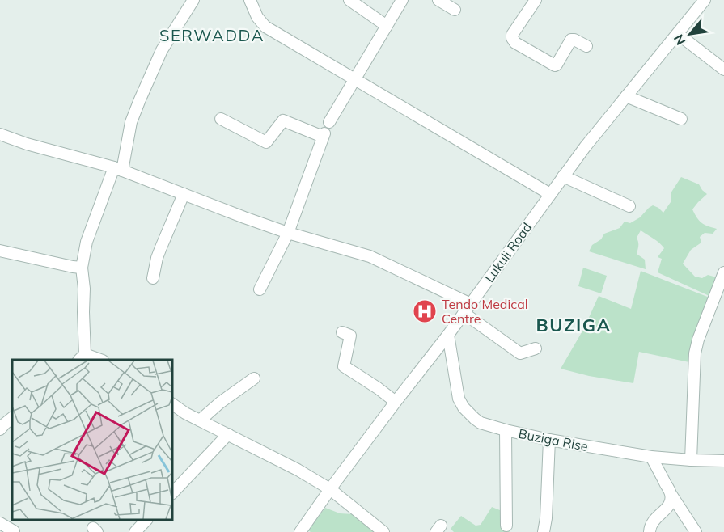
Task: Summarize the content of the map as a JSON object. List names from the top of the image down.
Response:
{
  "streets": {
    "street": ["Lukuli Road", "Buziga Rise"]
  },
  "crossings": [
    ["Lukuli Road", "Buziga Rise"]
  ],
  "districts": ["SERWADDA", "BUZIGA"],
  "places": {
    "hospital": ["Tendo Medical Centre"]
  },
  "north": "bottom left"
}
